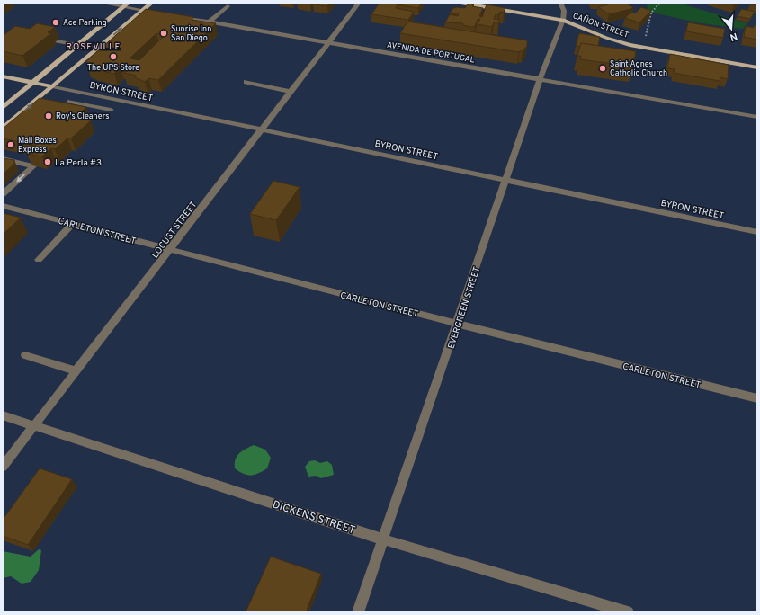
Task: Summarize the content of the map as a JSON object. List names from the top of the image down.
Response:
{
  "streets": {
    "main road": ["CAÑON STREET"],
    "street": [
      "AVENIDA DE PORTUGAL",
      "BYRON STREET",
      "LOCUST STREET",
      "CARLETON STREET",
      "EVERGREEN STREET",
      "DICKENS STREET"
    ]
  },
  "crossings": [
    ["CAÑON STREET", "EVERGREEN STREET"],
    ["AVENIDA DE PORTUGAL", "LOCUST STREET"],
    ["AVENIDA DE PORTUGAL", "EVERGREEN STREET"],
    ["BYRON STREET", "LOCUST STREET"],
    ["BYRON STREET", "EVERGREEN STREET"],
    ["LOCUST STREET", "CARLETON STREET"],
    ["LOCUST STREET", "DICKENS STREET"],
    ["CARLETON STREET", "EVERGREEN STREET"],
    ["EVERGREEN STREET", "DICKENS STREET"]
  ],
  "districts": ["ROSEVILLE"],
  "places": [
    "Ace Parking",
    "Sunrise Inn San Diego",
    "The UPS Store",
    "Saint Agnes Catholic Church",
    "Roy's Cleaners",
    "Mail Boxes Express",
    "La Perla #3"
  ],
  "north": "bottom"
}
